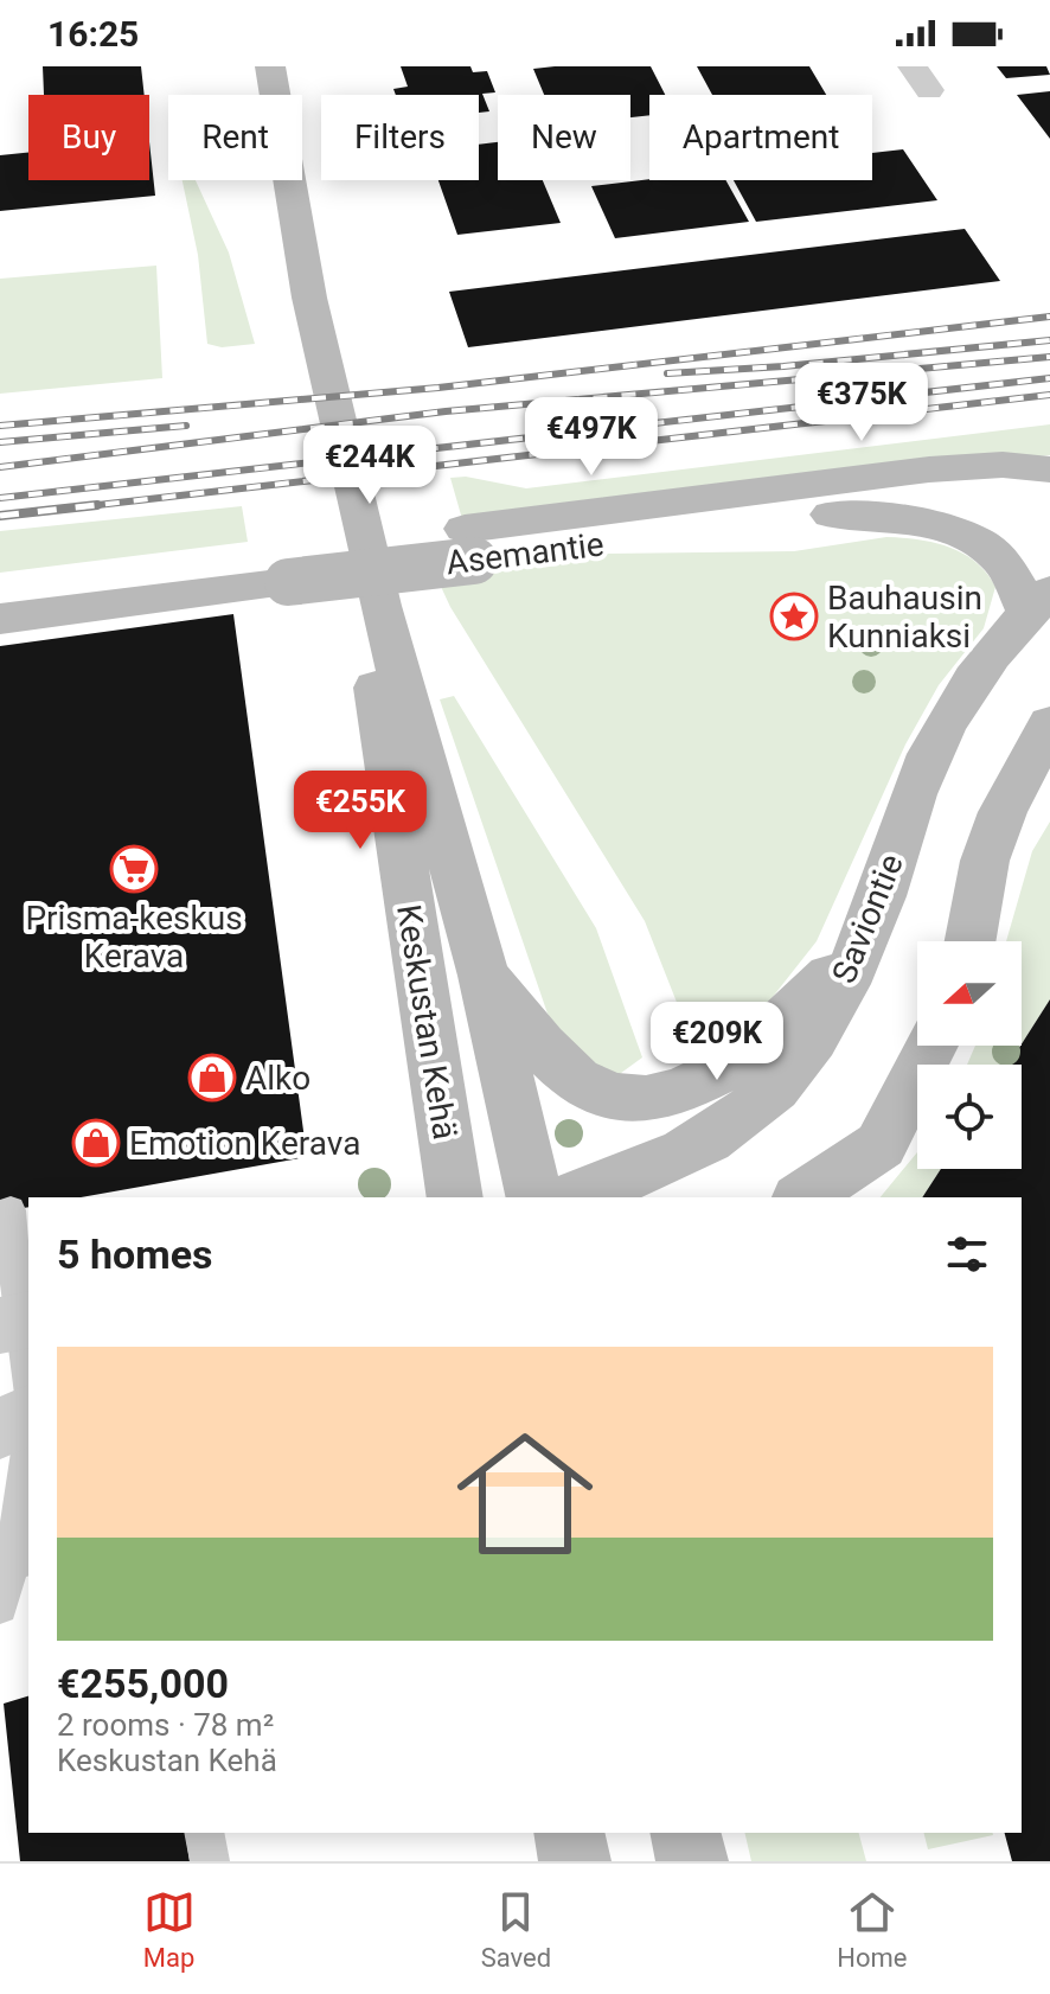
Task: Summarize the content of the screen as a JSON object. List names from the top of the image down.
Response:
{
  "streets": {
    "main road": ["Asemantie", "Saviontie", "Keskustan Kehä"]
  },
  "places": {
    "place": ["Bauhausin Kunniaksi"],
    "supermarket": ["Prisma-keskus Kerava"],
    "shop": ["Alko", "Emotion Kerava"]
  },
  "north": "left",
  "page": {
    "status": "16:25",
    "chip": [
      "Buy",
      "Rent",
      "Filters",
      "New",
      "Apartment"
    ],
    "price": [
      "€375K",
      "€497K",
      "€244K",
      "€255K",
      "€209K"
    ],
    "heading": "5 homes",
    "list": [
      {
        "name": "€255,000",
        "note": "2 rooms · 78 m² · Keskustan Kehä"
      }
    ],
    "tabs": ["Map", "Saved", "Home"]
  }
}
